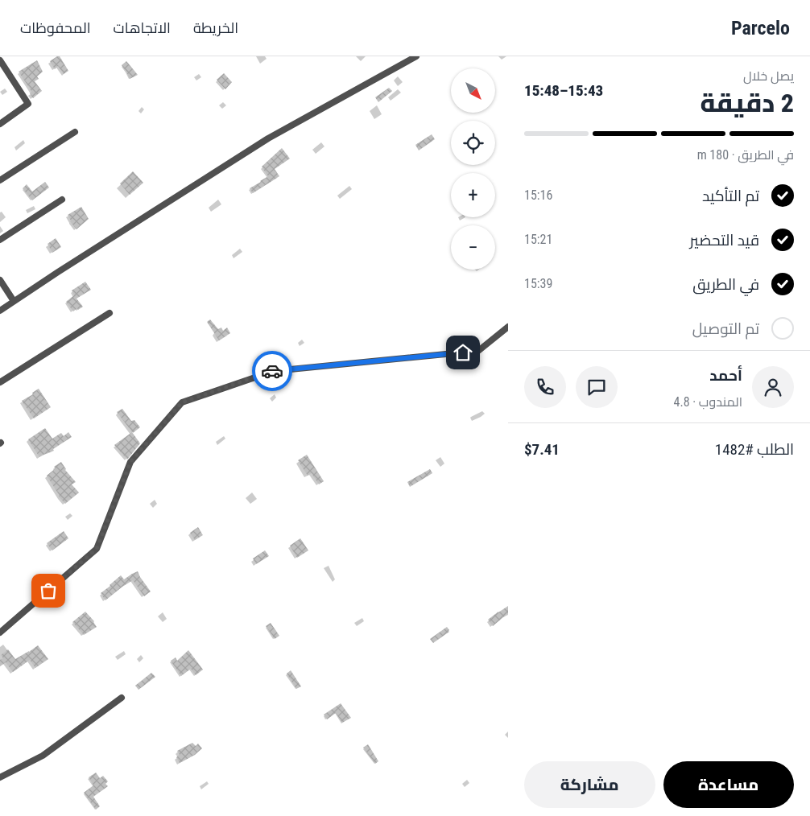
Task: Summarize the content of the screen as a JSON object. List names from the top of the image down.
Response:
{
  "north": "bottom right",
  "page": {
    "header": "Parcelo",
    "nav": ["الخريطة", "الاتجاهات", "المحفوظات"],
    "heading": ["2 دقيقة", "يصل خلال", "15:43–15:48"],
    "panel": [
      "أحمد",
      "المندوب · 4.8",
      "الطلب #1482",
      "$7.41"
    ],
    "map_buttons": ["+", "−"],
    "bar": "في الطريق · 180 m",
    "list": [
      ["تم التأكيد", "15:16"],
      ["قيد التحضير", "15:21"],
      ["في الطريق", "15:39"],
      "تم التوصيل"
    ],
    "buttons": ["مساعدة", "مشاركة"]
  }
}
